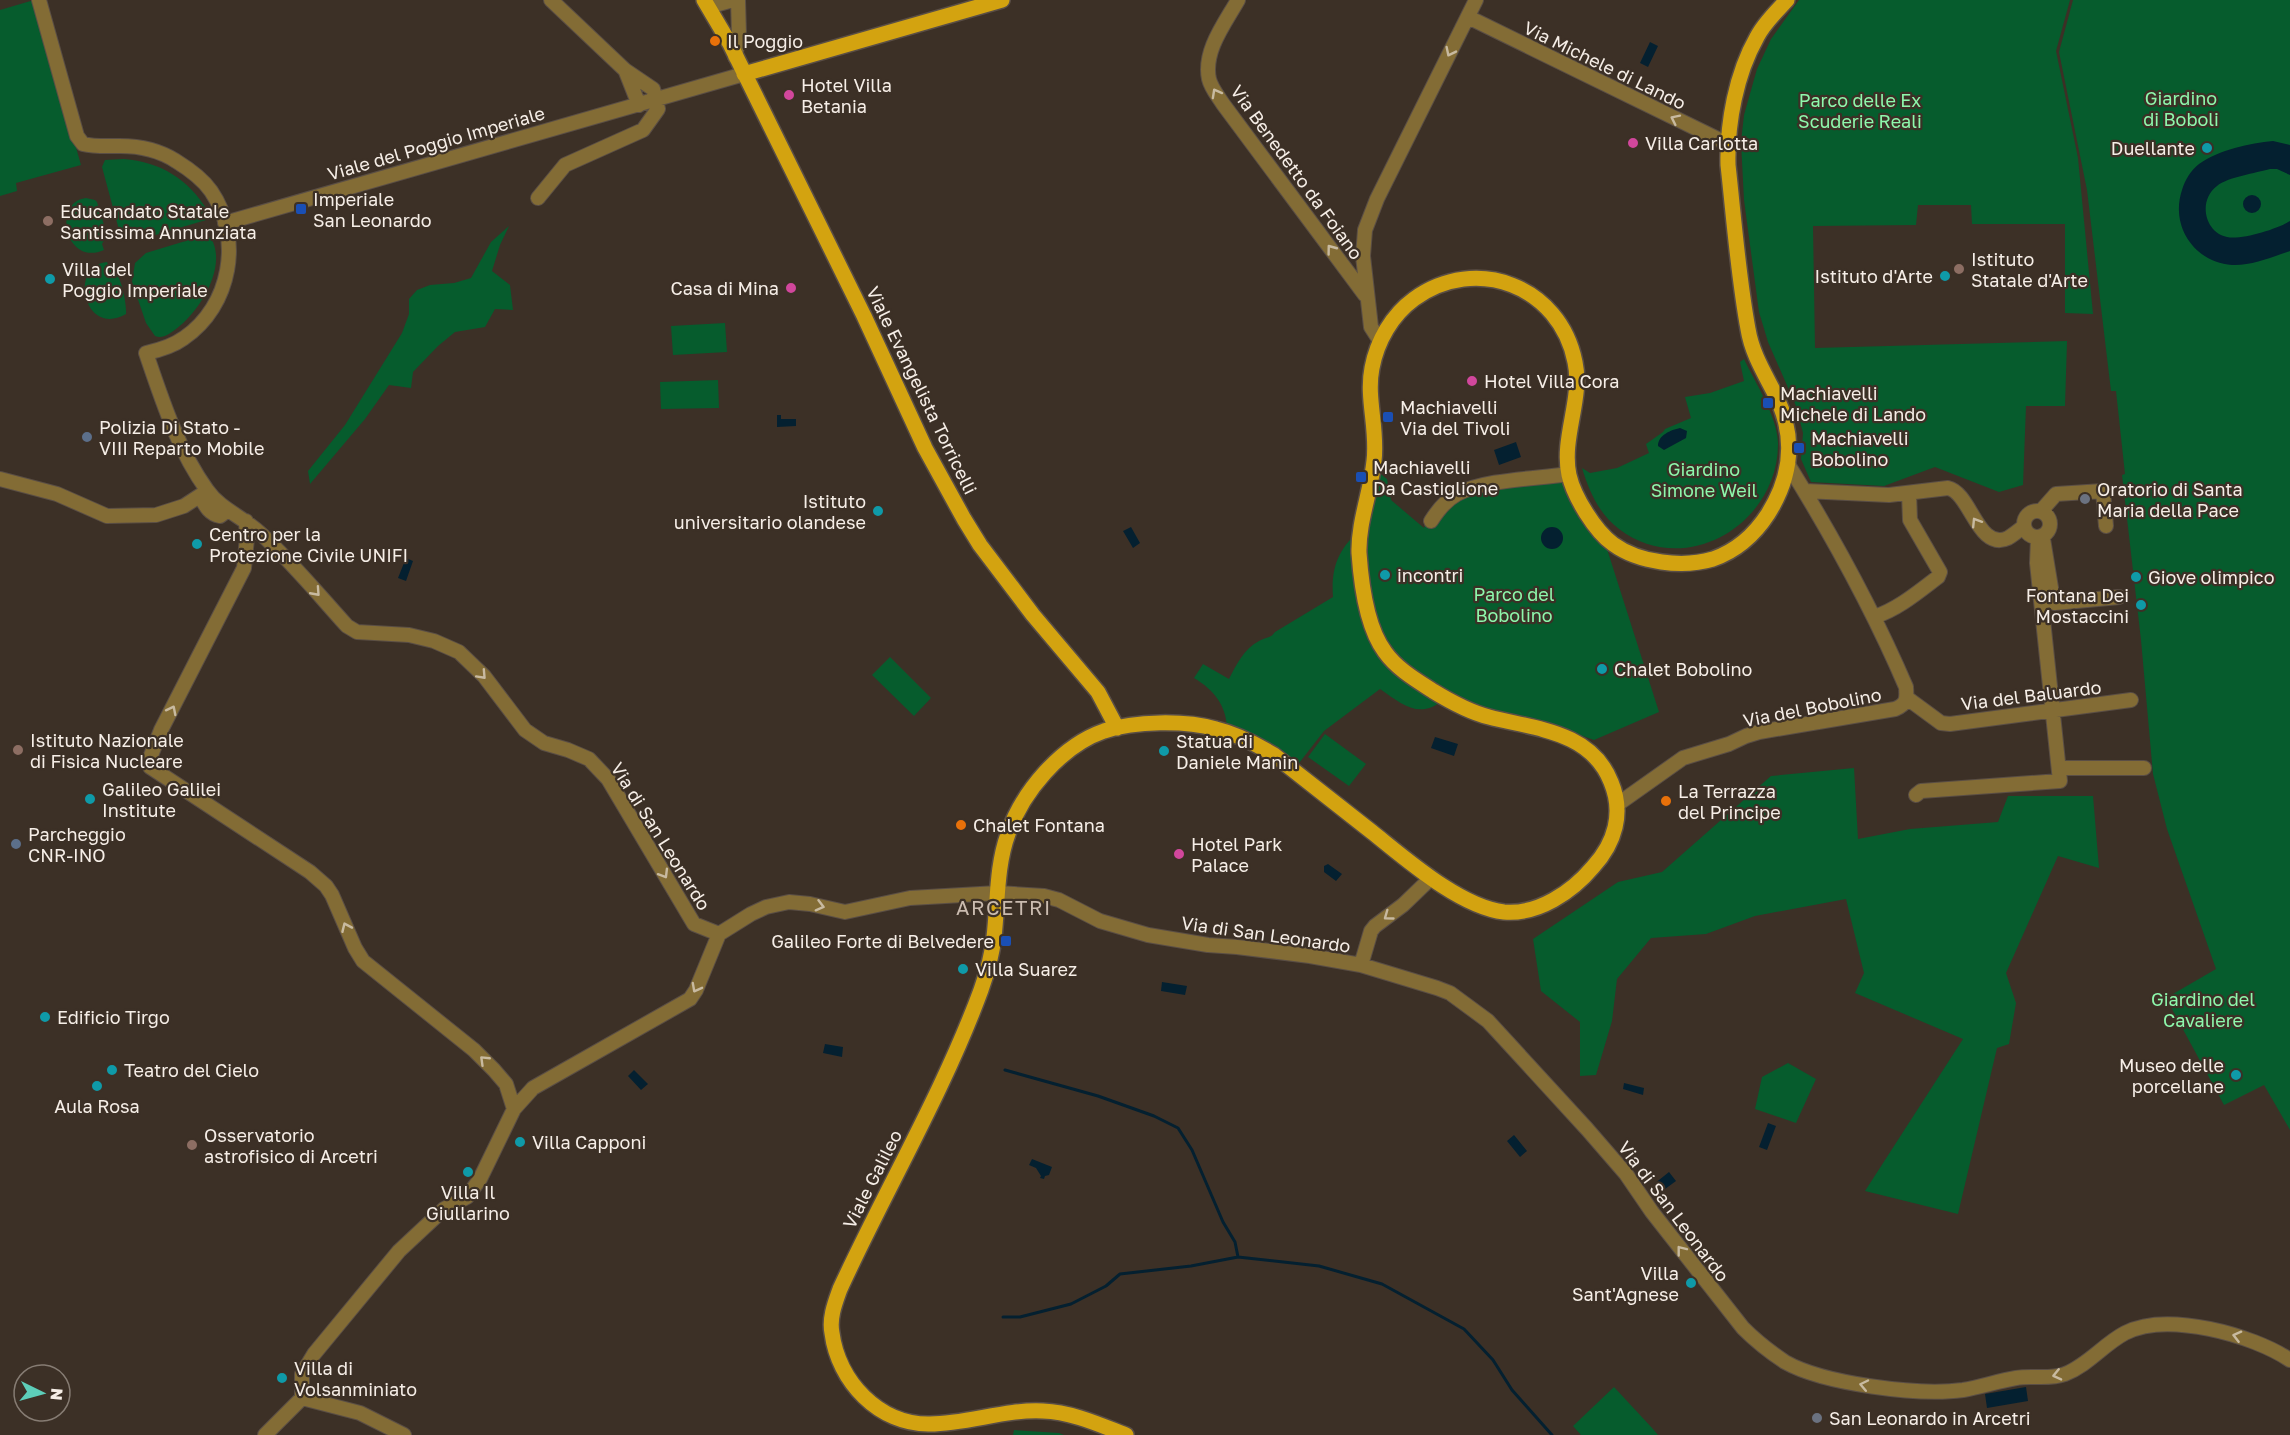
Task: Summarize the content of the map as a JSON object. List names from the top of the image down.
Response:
{
  "streets": {
    "main road": ["Viale del Poggio Imperiale", "Viale Evangelista Torricelli", "Viale Galileo"],
    "street": [
      "Via Michele di Lando",
      "Via Benedetto da Foiano",
      "Via del Baluardo",
      "Via del Bobolino",
      "Via di San Leonardo"
    ]
  },
  "crossings": [
    ["Viale del Poggio Imperiale", "Viale Evangelista Torricelli"],
    ["Viale del Poggio Imperiale", "Via di San Leonardo"],
    ["Viale Evangelista Torricelli", "Viale Galileo"],
    ["Via del Baluardo", "Via del Bobolino"],
    ["Via del Bobolino", "Viale Galileo"],
    ["Via di San Leonardo", "Viale Galileo"]
  ],
  "one_way": ["Via Michele di Lando", "Via Benedetto da Foiano"],
  "districts": ["ARCETRI"],
  "parks": [
    "Giardino di Boboli",
    "Parco delle Ex Scuderie Reali",
    "Giardino Simone Weil",
    "Parco del Bobolino",
    "Giardino del Cavaliere"
  ],
  "places": {
    "other": [
      "Il Poggio",
      "Hotel Villa Betania",
      "Villa Carlotta",
      "Duellante",
      "Educandato Statale Santissima Annunziata",
      "Istituto Statale d'Arte",
      "Istituto d'Arte",
      "Villa del Poggio Imperiale",
      "Casa di Mina",
      "Hotel Villa Cora",
      "Polizia Di Stato - VIII Reparto Mobile",
      "Oratorio di Santa Maria della Pace",
      "Istituto universitario olandese",
      "Centro per la Protezione Civile UNIFI",
      "incontri",
      "Giove olimpico",
      "Fontana Dei Mostaccini",
      "Chalet Bobolino",
      "Istituto Nazionale di Fisica Nucleare",
      "Statua di Daniele Manin",
      "Galileo Galilei Institute",
      "La Terrazza del Principe",
      "Chalet Fontana",
      "Parcheggio CNR-INO",
      "Hotel Park Palace",
      "Villa Suarez",
      "Edificio Tirgo",
      "Teatro del Cielo",
      "Museo delle porcellane",
      "Aula Rosa",
      "Villa Capponi",
      "Osservatorio astrofisico di Arcetri",
      "Villa Il Giullarino",
      "Villa Sant'Agnese",
      "Villa di Volsanminiato",
      "San Leonardo in Arcetri"
    ],
    "transit": [
      "Imperiale San Leonardo",
      "Machiavelli Michele di Lando",
      "Machiavelli Via del Tivoli",
      "Machiavelli Bobolino",
      "Machiavelli Da Castiglione",
      "Galileo Forte di Belvedere"
    ]
  },
  "north": "right"
}
